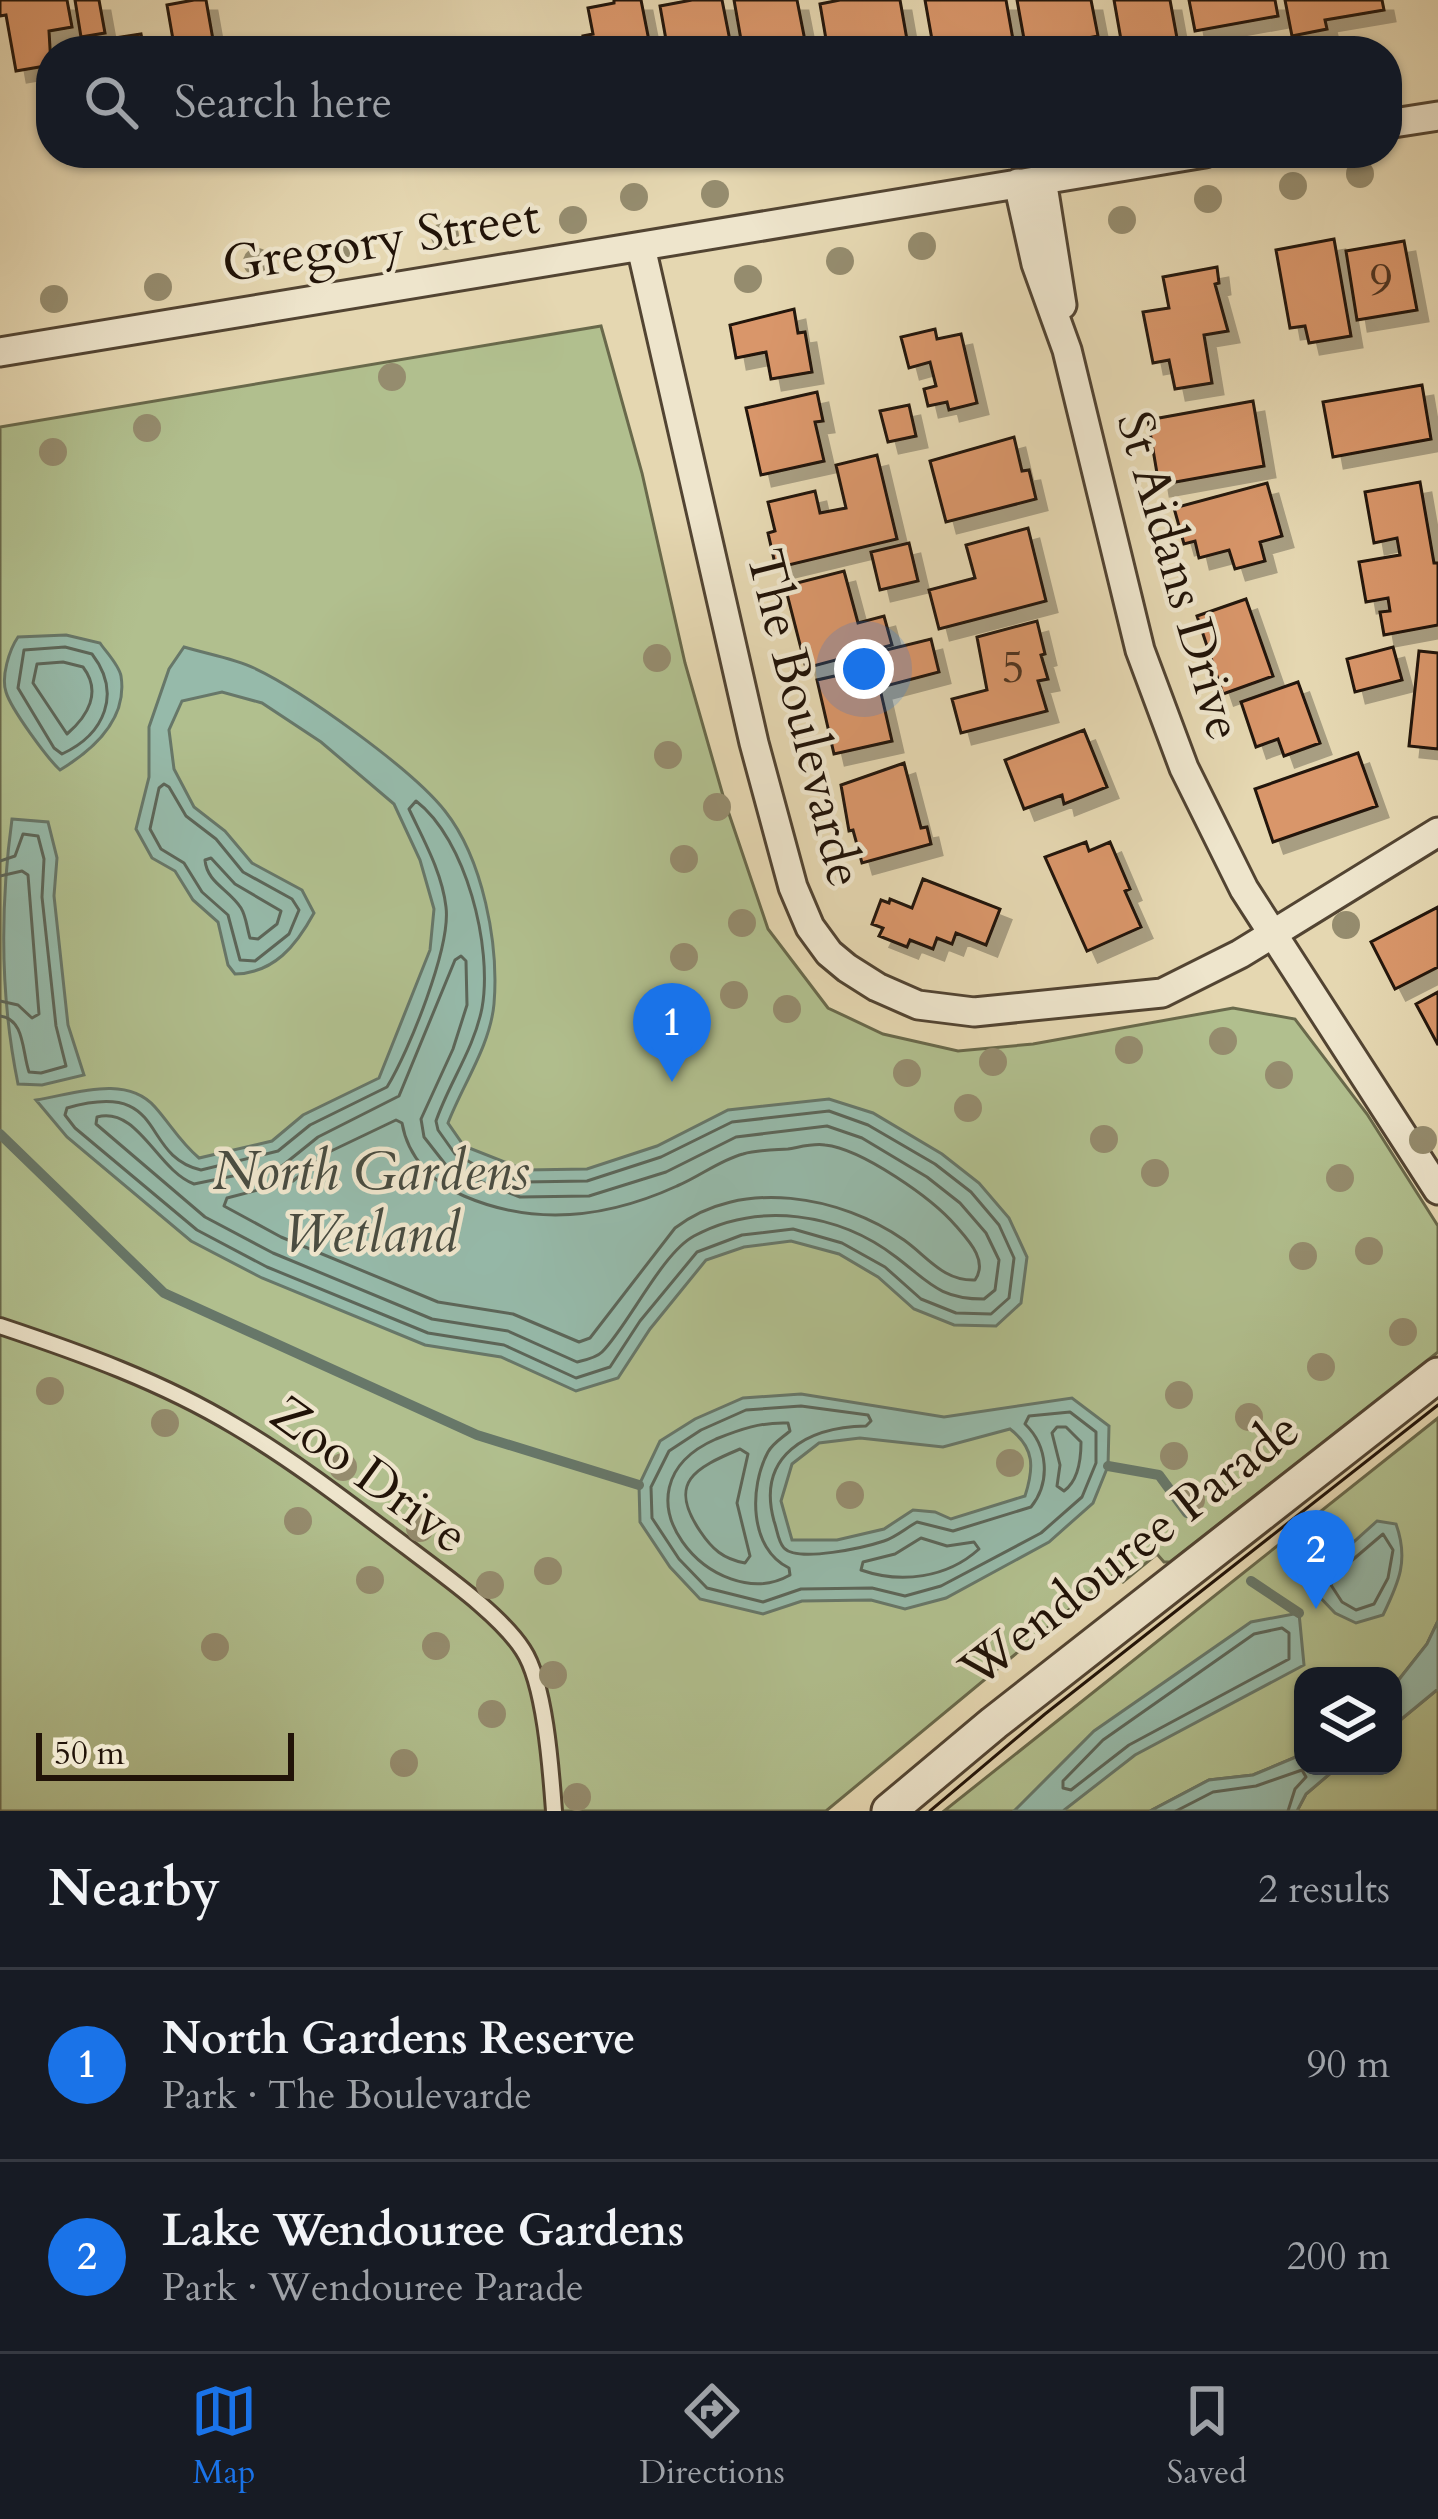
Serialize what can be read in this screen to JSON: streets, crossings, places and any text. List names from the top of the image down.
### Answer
{
  "streets": {
    "street": [
      "Gregory Street",
      "St Aidans Drive",
      "The Boulevarde",
      "Wendouree Parade"
    ],
    "lane": ["Zoo Drive"]
  },
  "crossings": [
    ["Gregory Street", "St Aidans Drive"],
    ["Gregory Street", "The Boulevarde"],
    ["St Aidans Drive", "The Boulevarde"]
  ],
  "water": ["North Gardens Wetland"],
  "house_numbers": ["9", "5"],
  "scale_bar": "50 m",
  "page": {
    "search": "Search here",
    "pins": ["1", "2"],
    "scale": "50 m",
    "heading": ["Nearby", "2 results"],
    "list": [
      {
        "mark": "1",
        "name": "North Gardens Reserve",
        "note": "Park · The Boulevarde",
        "value": "90 m"
      },
      {
        "mark": "2",
        "name": "Lake Wendouree Gardens",
        "note": "Park · Wendouree Parade",
        "value": "200 m"
      }
    ],
    "nav": ["Map", "Directions", "Saved"]
  }
}
